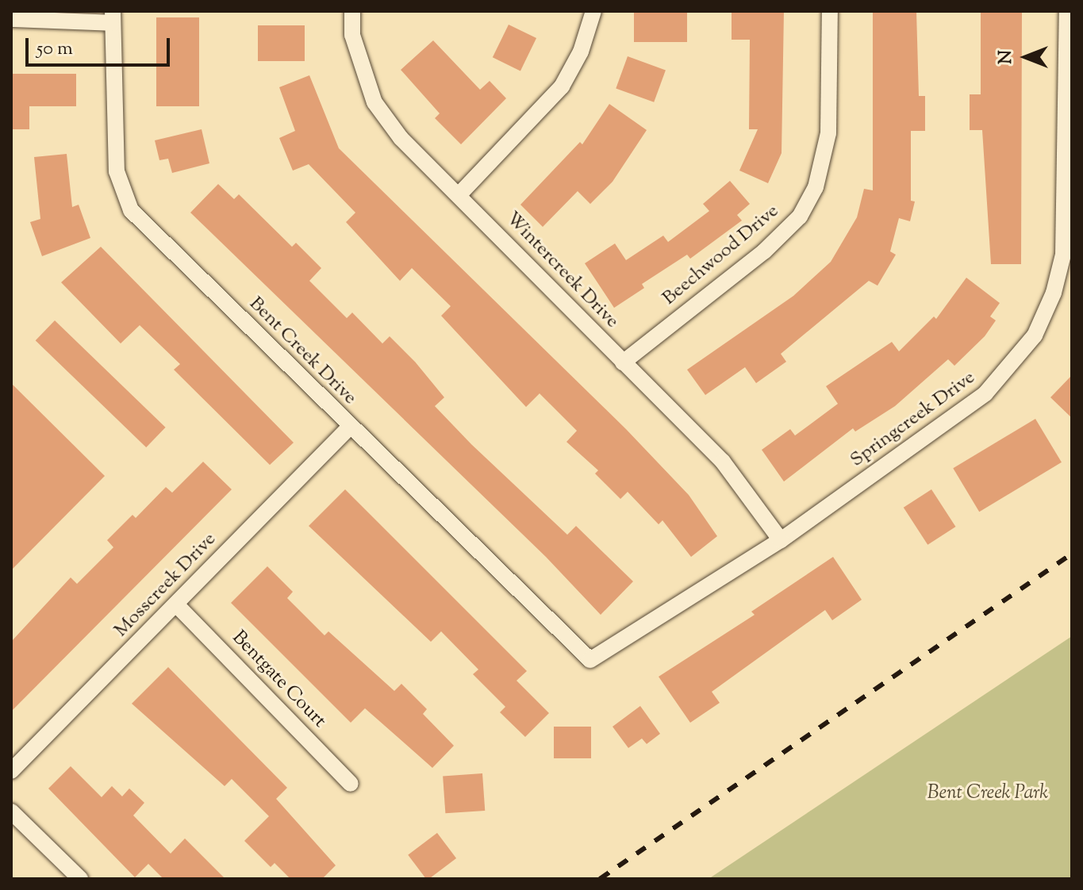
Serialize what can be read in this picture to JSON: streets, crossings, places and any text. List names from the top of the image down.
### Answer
{
  "streets": {
    "street": [
      "Beechwood Drive",
      "Wintercreek Drive",
      "Bent Creek Drive",
      "Springcreek Drive",
      "Mosscreek Drive",
      "Bentgate Court"
    ]
  },
  "crossings": [
    ["Beechwood Drive", "Wintercreek Drive"],
    ["Wintercreek Drive", "Springcreek Drive"],
    ["Bent Creek Drive", "Springcreek Drive"],
    ["Bent Creek Drive", "Mosscreek Drive"],
    ["Mosscreek Drive", "Bentgate Court"]
  ],
  "parks": ["Bent Creek Park"],
  "scale_bar": "50 m",
  "north": "left"
}
